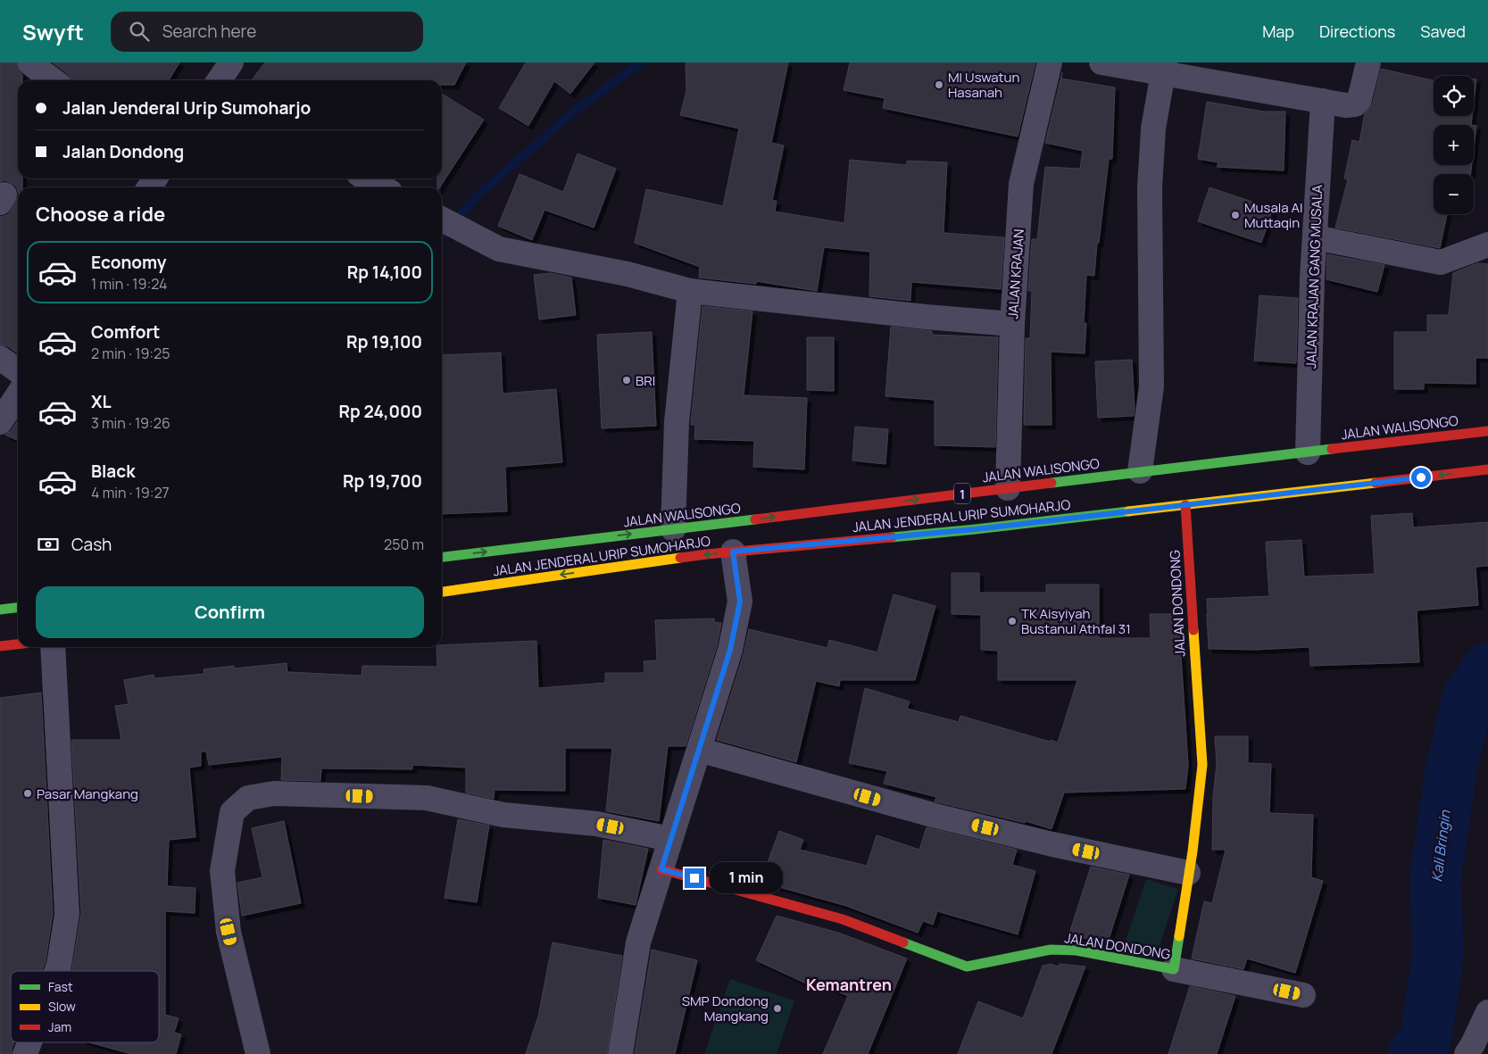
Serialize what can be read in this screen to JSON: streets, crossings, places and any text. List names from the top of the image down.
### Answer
{
  "streets": {
    "main road": [
      "JALAN WALISONGO",
      "1",
      "JALAN JENDERAL URIP SUMOHARJO",
      "JALAN DONDONG"
    ],
    "street": ["JALAN KRAJAN", "JALAN KRAJAN GANG MUSALA"]
  },
  "crossings": [
    ["JALAN KRAJAN", "JALAN WALISONGO"],
    ["JALAN KRAJAN GANG MUSALA", "JALAN WALISONGO"],
    ["JALAN JENDERAL URIP SUMOHARJO", "JALAN DONDONG"]
  ],
  "one_way": ["JALAN WALISONGO", "JALAN JENDERAL URIP SUMOHARJO"],
  "districts": ["Kemantren"],
  "water": ["Kali Bringin"],
  "places": [
    "MI Uswatun Hasanah",
    "Musala Al Muttaqin",
    "BRI",
    "TK Aisyiyah Bustanul Athfal 31",
    "Pasar Mangkang",
    "SMP Dondong Mangkang"
  ],
  "legend": ["Fast", "Slow", "Jam"],
  "page": {
    "header": "Swyft",
    "search": "Search here",
    "nav": ["Map", "Directions", "Saved"],
    "map_buttons": ["+", "−"],
    "banner": ["Jalan Jenderal Urip Sumoharjo", "Jalan Dondong"],
    "heading": "Choose a ride",
    "list": [
      {
        "name": "Economy",
        "note": "1 min · 19:24",
        "value": "Rp 14,100"
      },
      {
        "name": "Comfort",
        "note": "2 min · 19:25",
        "value": "Rp 19,100"
      },
      {
        "name": "XL",
        "note": "3 min · 19:26",
        "value": "Rp 24,000"
      },
      {
        "name": "Black",
        "note": "4 min · 19:27",
        "value": "Rp 19,700"
      }
    ],
    "pay": ["Cash", "250 m"],
    "buttons": "Confirm",
    "bubble": "1 min"
  }
}
